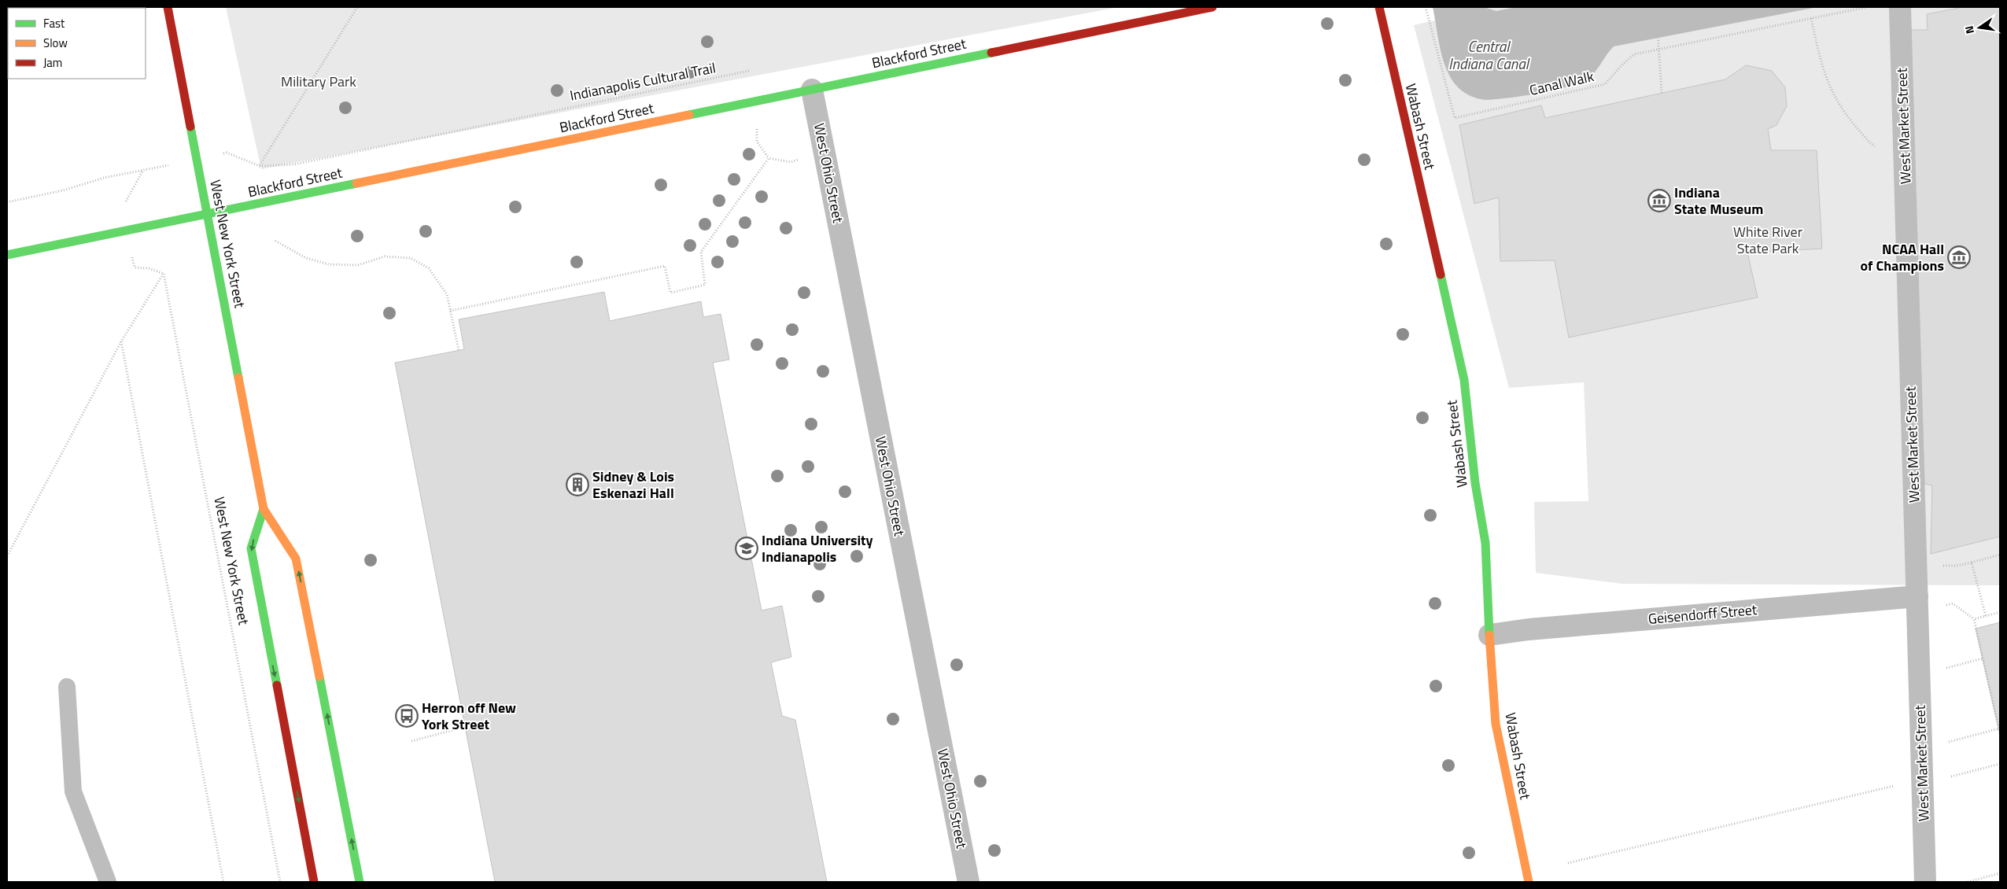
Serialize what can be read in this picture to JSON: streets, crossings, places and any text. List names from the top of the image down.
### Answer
{
  "streets": {
    "street": [
      "Blackford Street",
      "West Market Street",
      "Wabash Street",
      "West Ohio Street",
      "West New York Street",
      "Geisendorff Street"
    ],
    "path": ["Indianapolis Cultural Trail", "Canal Walk"]
  },
  "crossings": [
    ["Blackford Street", "West Ohio Street"],
    ["Blackford Street", "West New York Street"],
    ["West Market Street", "Geisendorff Street"],
    ["Wabash Street", "Geisendorff Street"]
  ],
  "water": ["Central Indiana Canal"],
  "parks": ["Military Park", "White River State Park"],
  "places": {
    "museum": ["Indiana State Museum", "NCAA Hall of Champions"],
    "building": ["Sidney & Lois Eskenazi Hall"],
    "school or university": ["Indiana University Indianapolis"],
    "bus stop": ["Herron off New York Street"]
  },
  "legend": ["Fast", "Slow", "Jam"],
  "north": "left"
}
